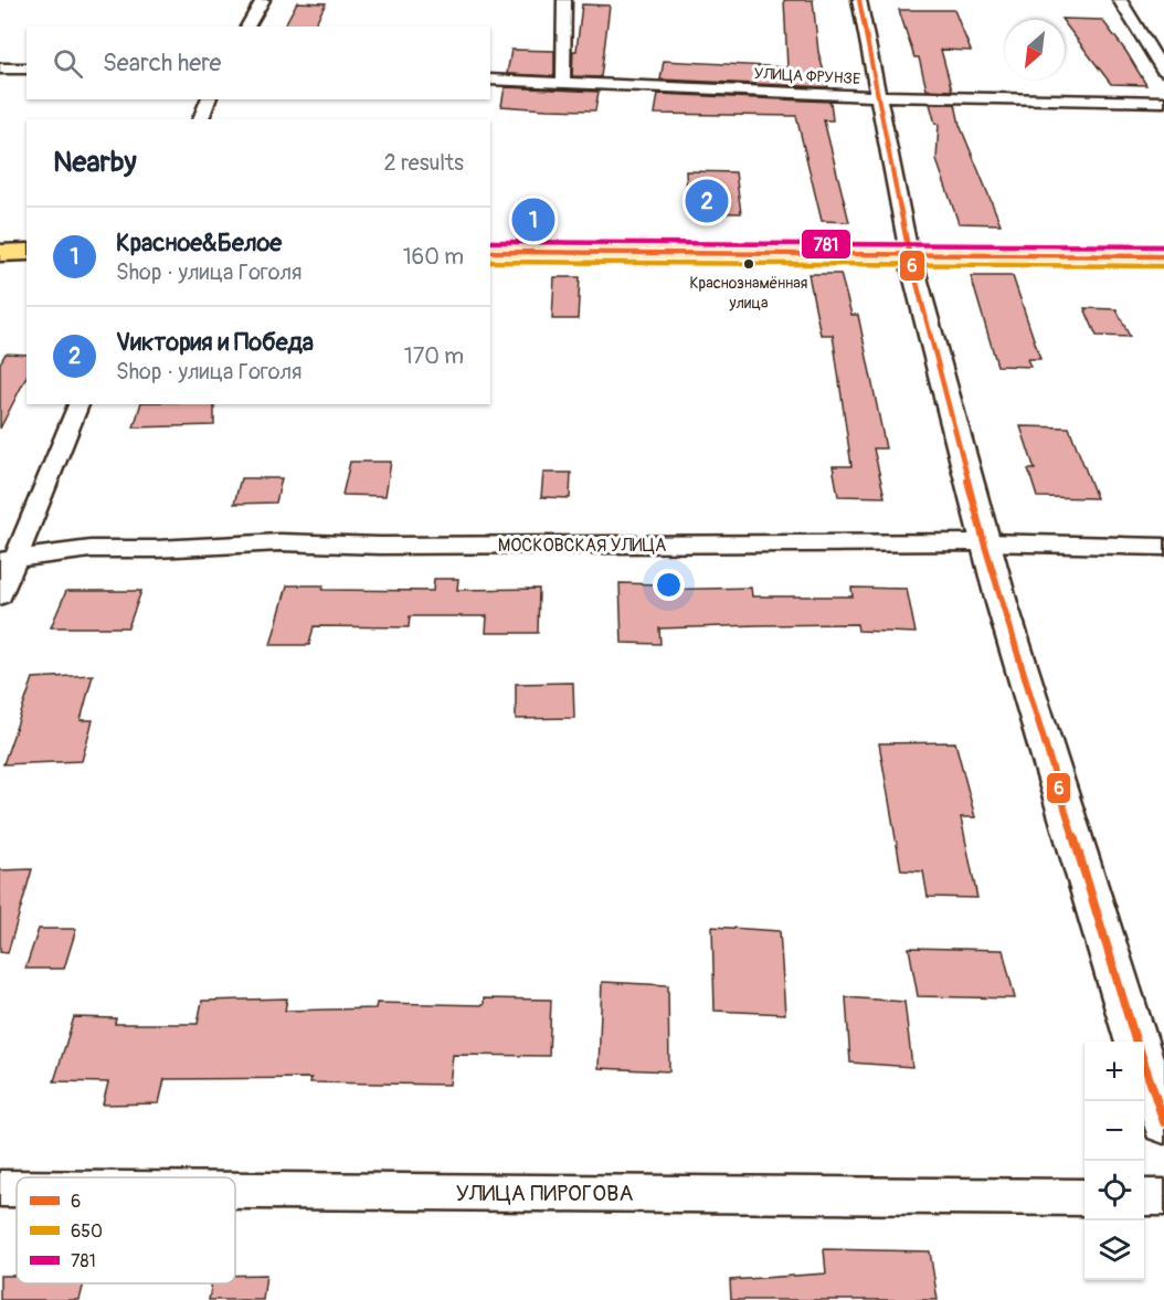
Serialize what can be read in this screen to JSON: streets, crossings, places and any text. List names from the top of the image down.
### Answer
{
  "streets": {
    "street": ["УЛИЦА ФРУНЗЕ", "МОСКОВСКАЯ УЛИЦА", "УЛИЦА ПИРОГОВА"]
  },
  "places": ["Краснознамённая улица"],
  "lines": ["transit line 6", "transit line 781", "transit line 650"],
  "legend": ["6", "650", "781"],
  "north": "bottom left",
  "page": {
    "search": "Search here",
    "heading": ["Nearby", "2 results"],
    "pins": ["2", "1"],
    "list": [
      {
        "mark": "1",
        "name": "Красное&Белое",
        "note": "Shop · улица Гоголя",
        "value": "160 m"
      },
      {
        "mark": "2",
        "name": "Vиктория и Победа",
        "note": "Shop · улица Гоголя",
        "value": "170 m"
      }
    ],
    "map_buttons": ["+", "−"]
  }
}
